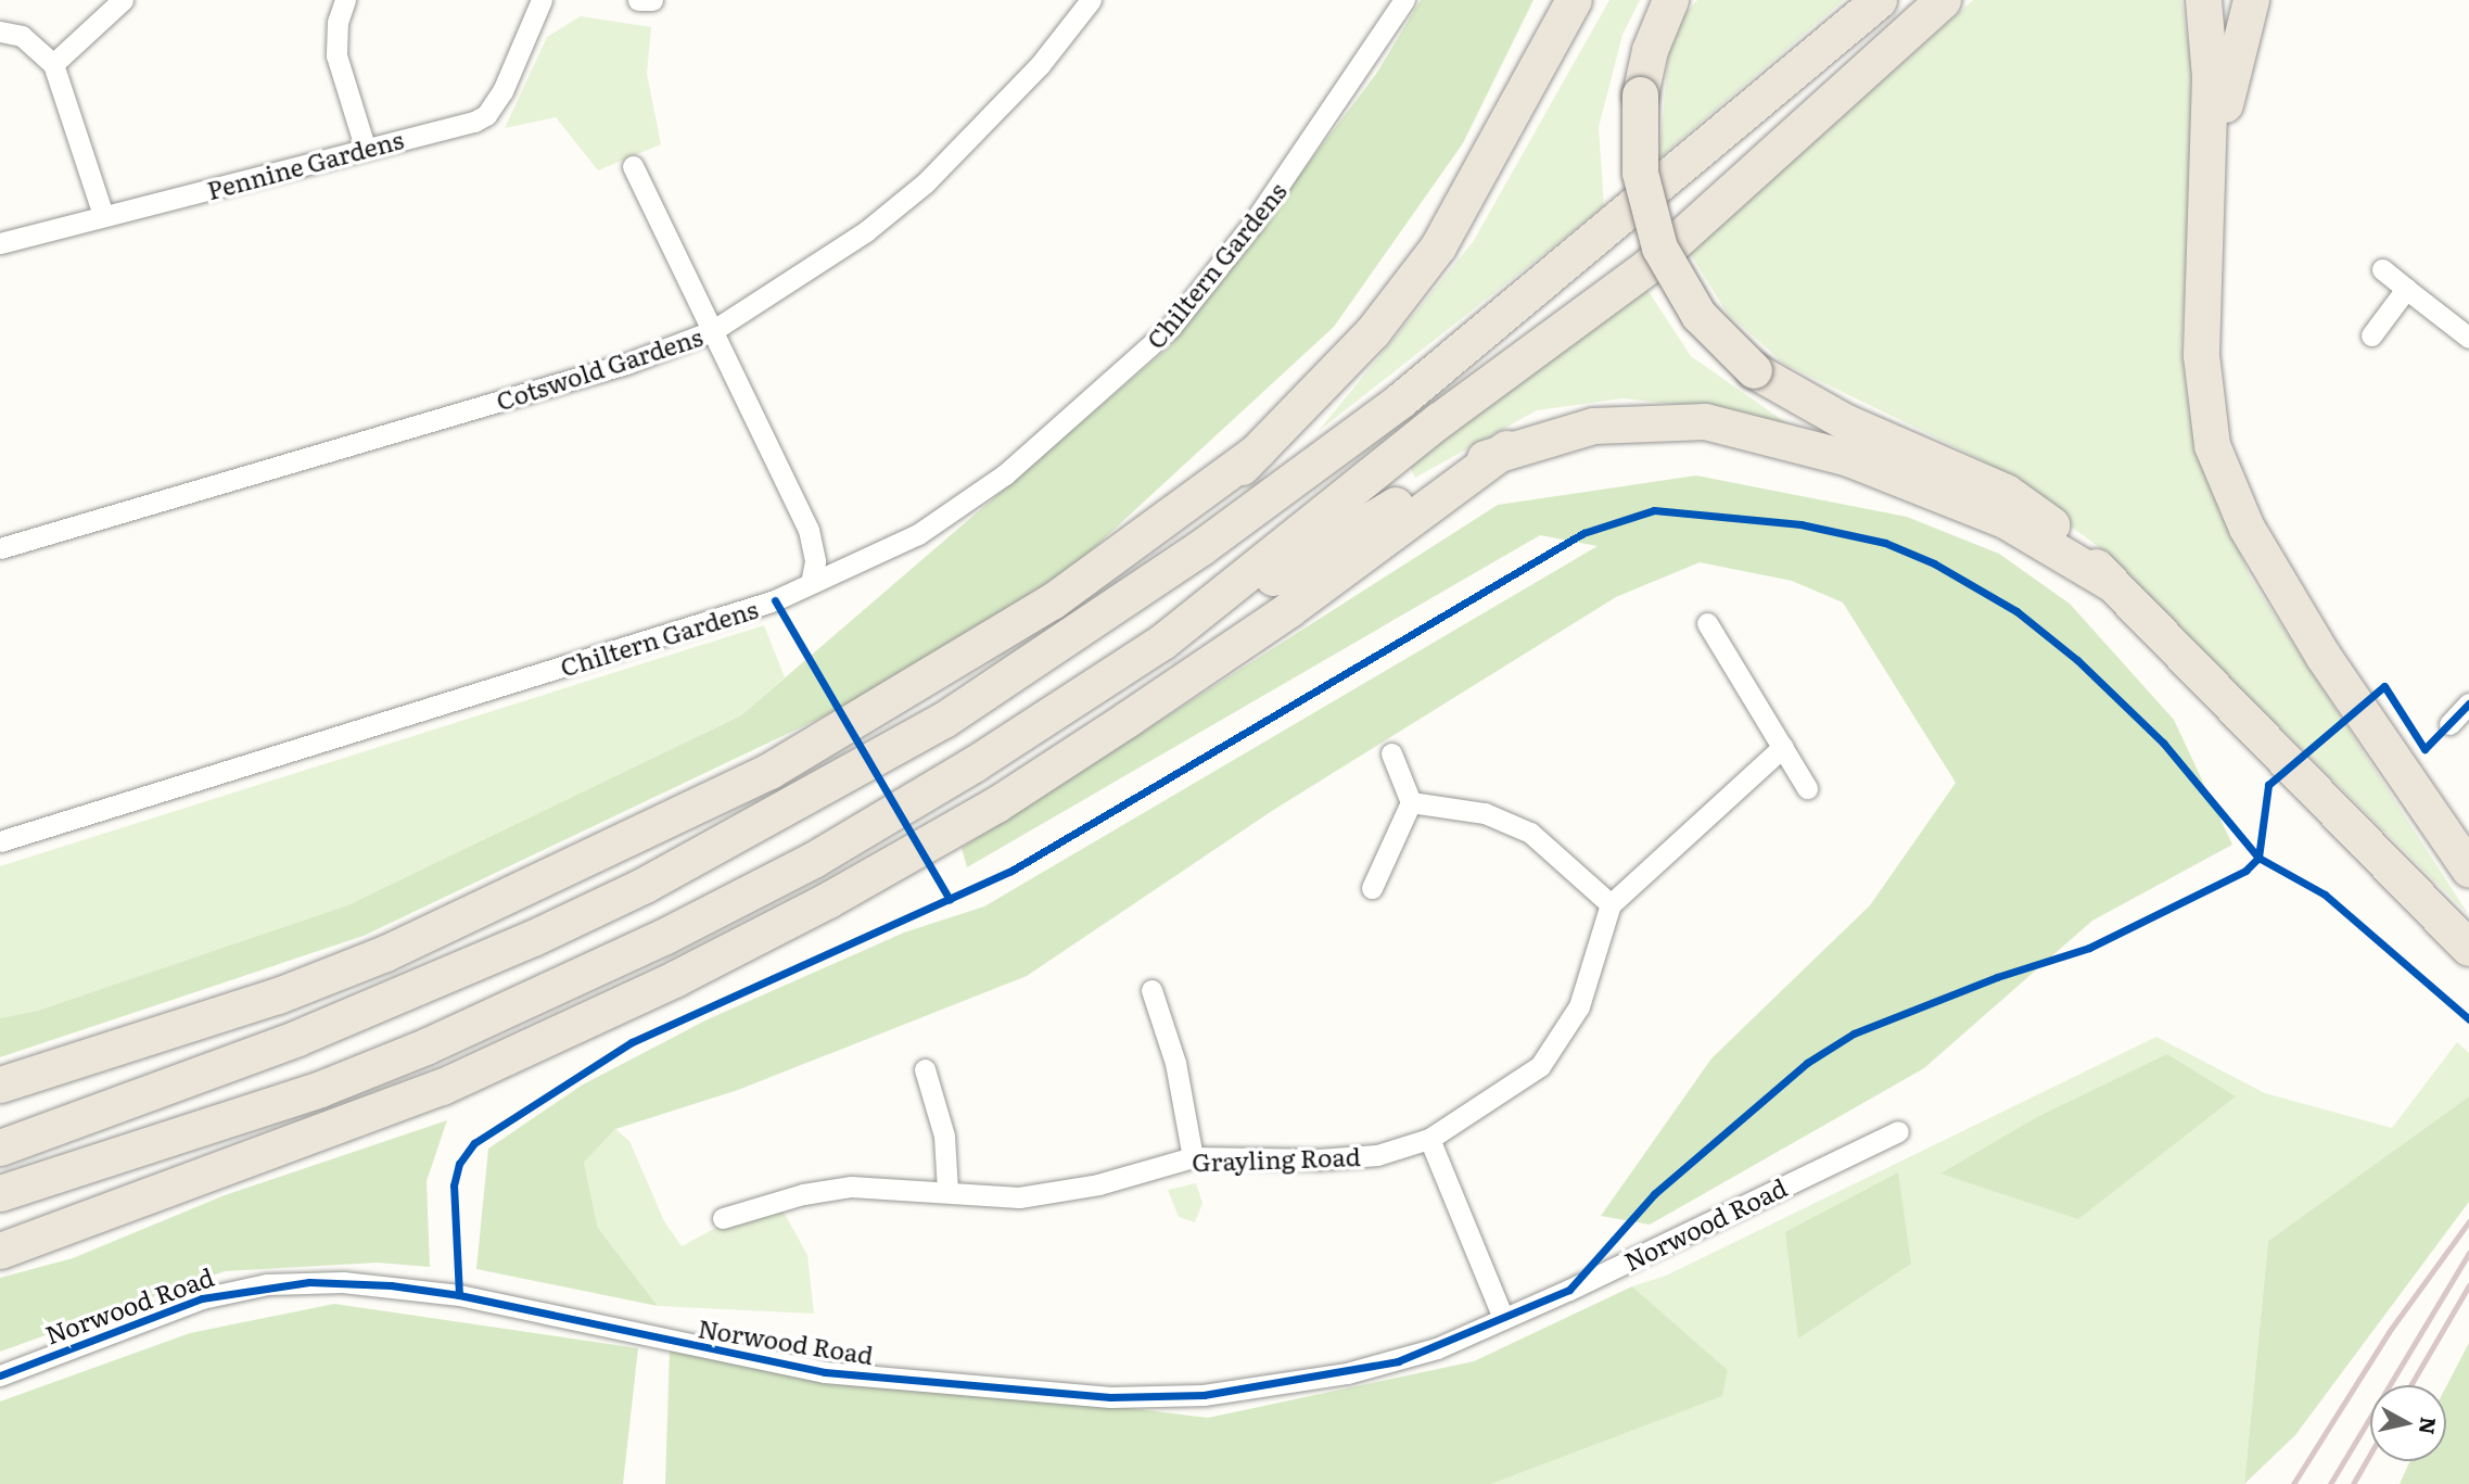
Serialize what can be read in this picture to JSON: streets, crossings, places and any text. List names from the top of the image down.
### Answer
{
  "streets": {
    "street": [
      "Pennine Gardens",
      "Chiltern Gardens",
      "Cotswold Gardens",
      "Grayling Road",
      "Norwood Road"
    ]
  },
  "north": "right"
}
